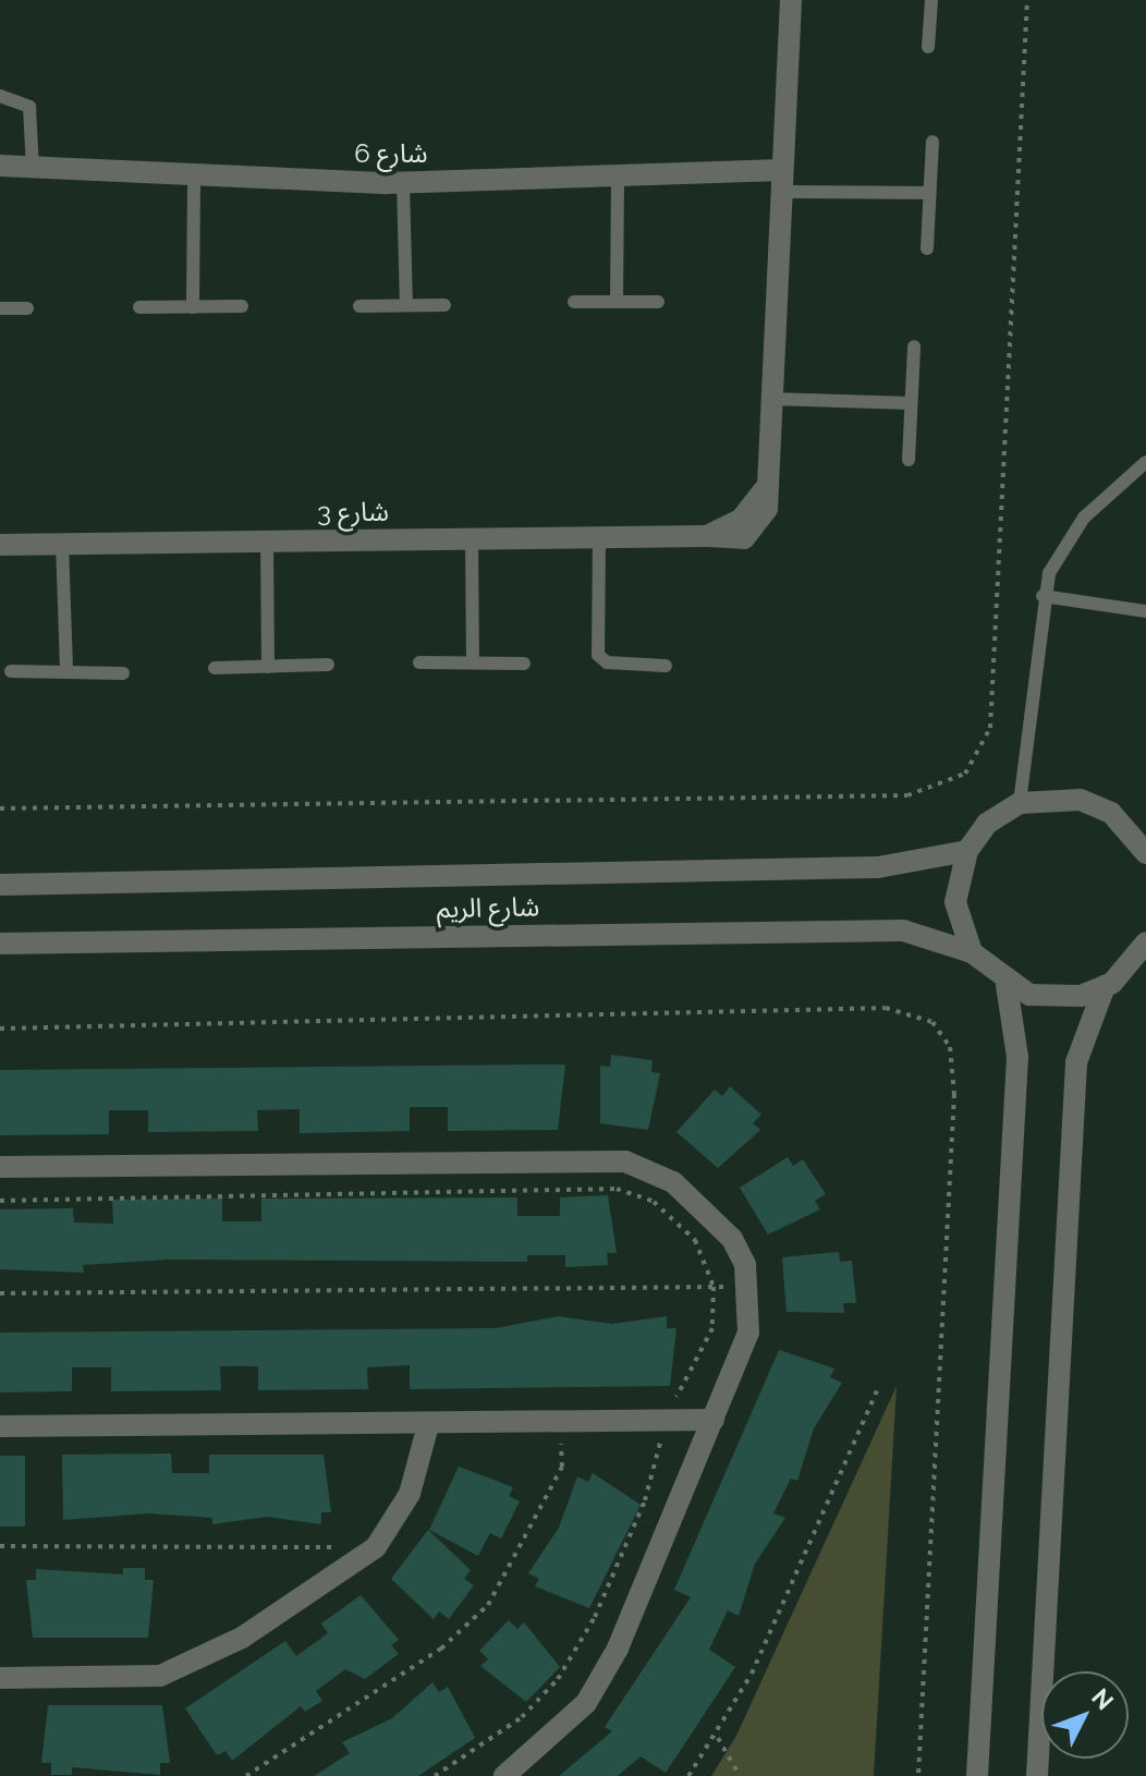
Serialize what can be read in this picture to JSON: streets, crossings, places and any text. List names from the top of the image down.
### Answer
{
  "streets": {
    "street": ["شارع 6", "شارع 3", "شارع الريم"]
  },
  "north": "top right"
}
